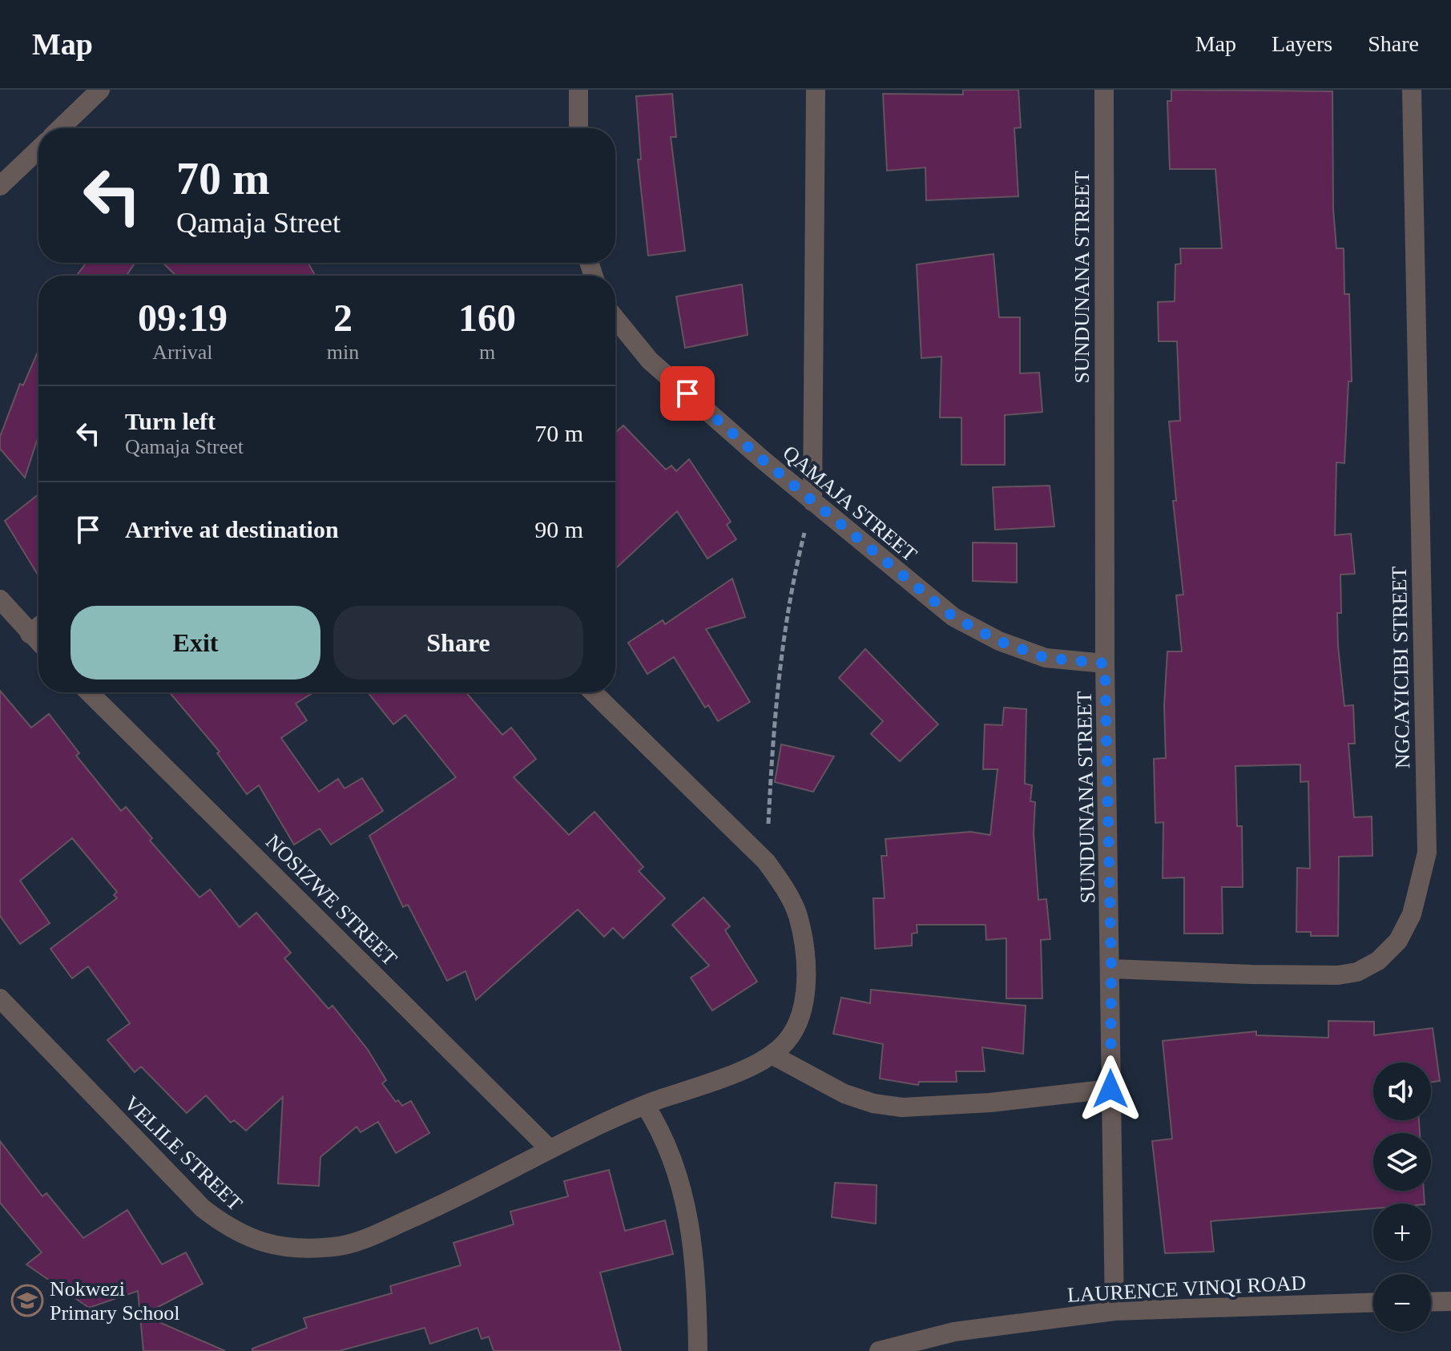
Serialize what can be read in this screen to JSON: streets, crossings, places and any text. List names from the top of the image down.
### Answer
{
  "streets": {
    "street": [
      "SUNDUNANA STREET",
      "QAMAJA STREET",
      "NGCAYICIBI STREET",
      "NOSIZWE STREET",
      "VELILE STREET",
      "LAURENCE VINQI ROAD"
    ]
  },
  "crossings": [
    ["SUNDUNANA STREET", "QAMAJA STREET"],
    ["SUNDUNANA STREET", "NGCAYICIBI STREET"],
    ["SUNDUNANA STREET", "LAURENCE VINQI ROAD"],
    ["NOSIZWE STREET", "VELILE STREET"]
  ],
  "places": {
    "school or university": ["Nokwezi Primary School"]
  },
  "page": {
    "header": "Map",
    "nav": ["Map", "Layers", "Share"],
    "turn": ["70 m", "Qamaja Street"],
    "eta": [
      "09:19",
      "Arrival",
      "2",
      "min",
      "160",
      "m"
    ],
    "list": [
      {
        "name": "Turn left",
        "note": "Qamaja Street",
        "value": "70 m"
      },
      {
        "name": "Arrive at destination",
        "value": "90 m"
      }
    ],
    "buttons": ["Exit", "Share"],
    "map_buttons": ["+", "−"]
  }
}
